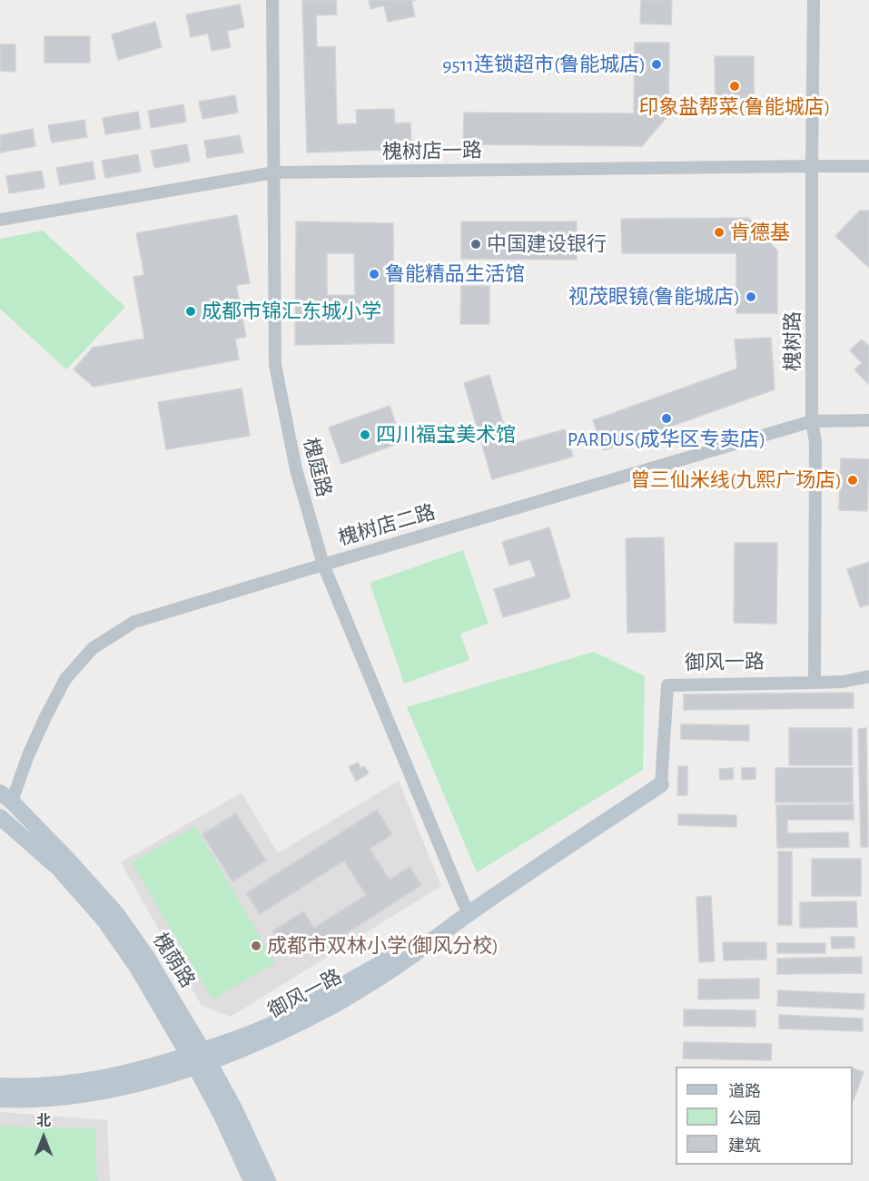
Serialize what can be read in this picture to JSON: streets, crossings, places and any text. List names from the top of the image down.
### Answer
{
  "streets": {
    "main road": ["御风一路", "槐荫路"],
    "street": [
      "槐树店一路",
      "槐树路",
      "槐庭路",
      "槐树店二路"
    ]
  },
  "crossings": [
    ["槐树店一路", "槐树路"],
    ["槐树店一路", "槐庭路"],
    ["槐树路", "槐树店二路"],
    ["槐树路", "御风一路"],
    ["槐庭路", "槐树店二路"],
    ["槐庭路", "御风一路"],
    ["槐树店二路", "槐荫路"],
    ["御风一路", "槐荫路"]
  ],
  "places": [
    "9511连锁超市(鲁能城店)",
    "印象盐帮菜(鲁能城店)",
    "肯德基",
    "中国建设银行",
    "鲁能精品生活馆",
    "视茂眼镜(鲁能城店)",
    "成都市锦汇东城小学",
    "PARDUS(成华区专卖店)",
    "四川福宝美术馆",
    "曾三仙米线(九熙广场店)",
    "成都市双林小学(御风分校)"
  ],
  "legend": ["道路", "公园", "建筑"],
  "north": "top"
}
